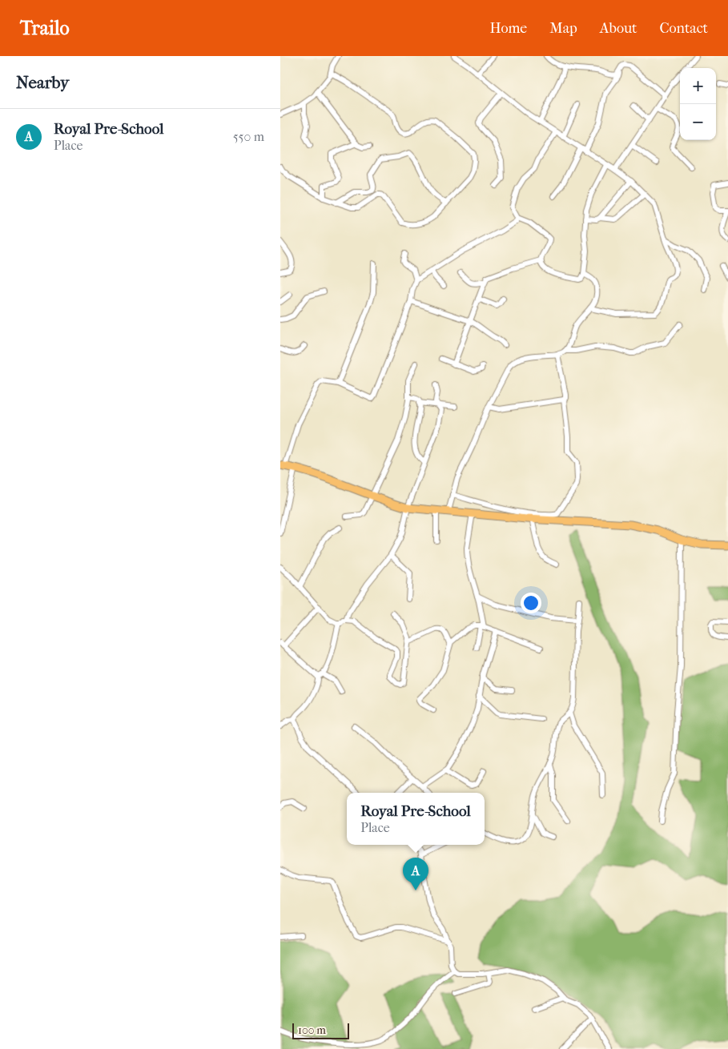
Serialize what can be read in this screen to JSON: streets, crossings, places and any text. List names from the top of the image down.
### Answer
{
  "scale_bar": "100 m",
  "page": {
    "header": "Trailo",
    "nav": [
      "Home",
      "Map",
      "About",
      "Contact"
    ],
    "heading": "Nearby",
    "map_buttons": ["+", "−"],
    "list": [
      {
        "mark": "A",
        "name": "Royal Pre-School",
        "note": "Place",
        "value": "550 m"
      }
    ],
    "popup": ["Royal Pre-School", "Place"],
    "pins": "A",
    "scale": "100 m"
  }
}
